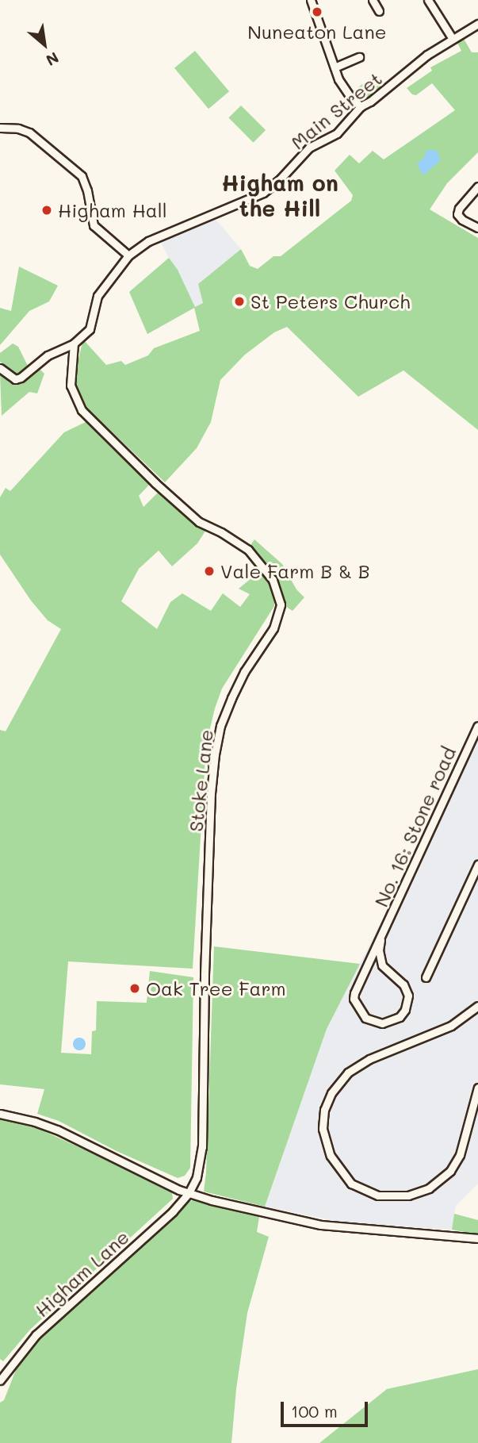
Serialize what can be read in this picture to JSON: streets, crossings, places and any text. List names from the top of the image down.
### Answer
{
  "streets": {
    "street": [
      "Main Street",
      "Stoke Lane",
      "No. 16: Stone road",
      "Higham Lane"
    ]
  },
  "crossings": [
    ["Main Street", "Stoke Lane"],
    ["Stoke Lane", "Higham Lane"]
  ],
  "districts": ["Higham on the Hill"],
  "places": [
    "Nuneaton Lane",
    "Higham Hall",
    "St Peters Church",
    "Vale Farm B & B",
    "Oak Tree Farm"
  ],
  "scale_bar": "100 m",
  "north": "bottom right"
}
